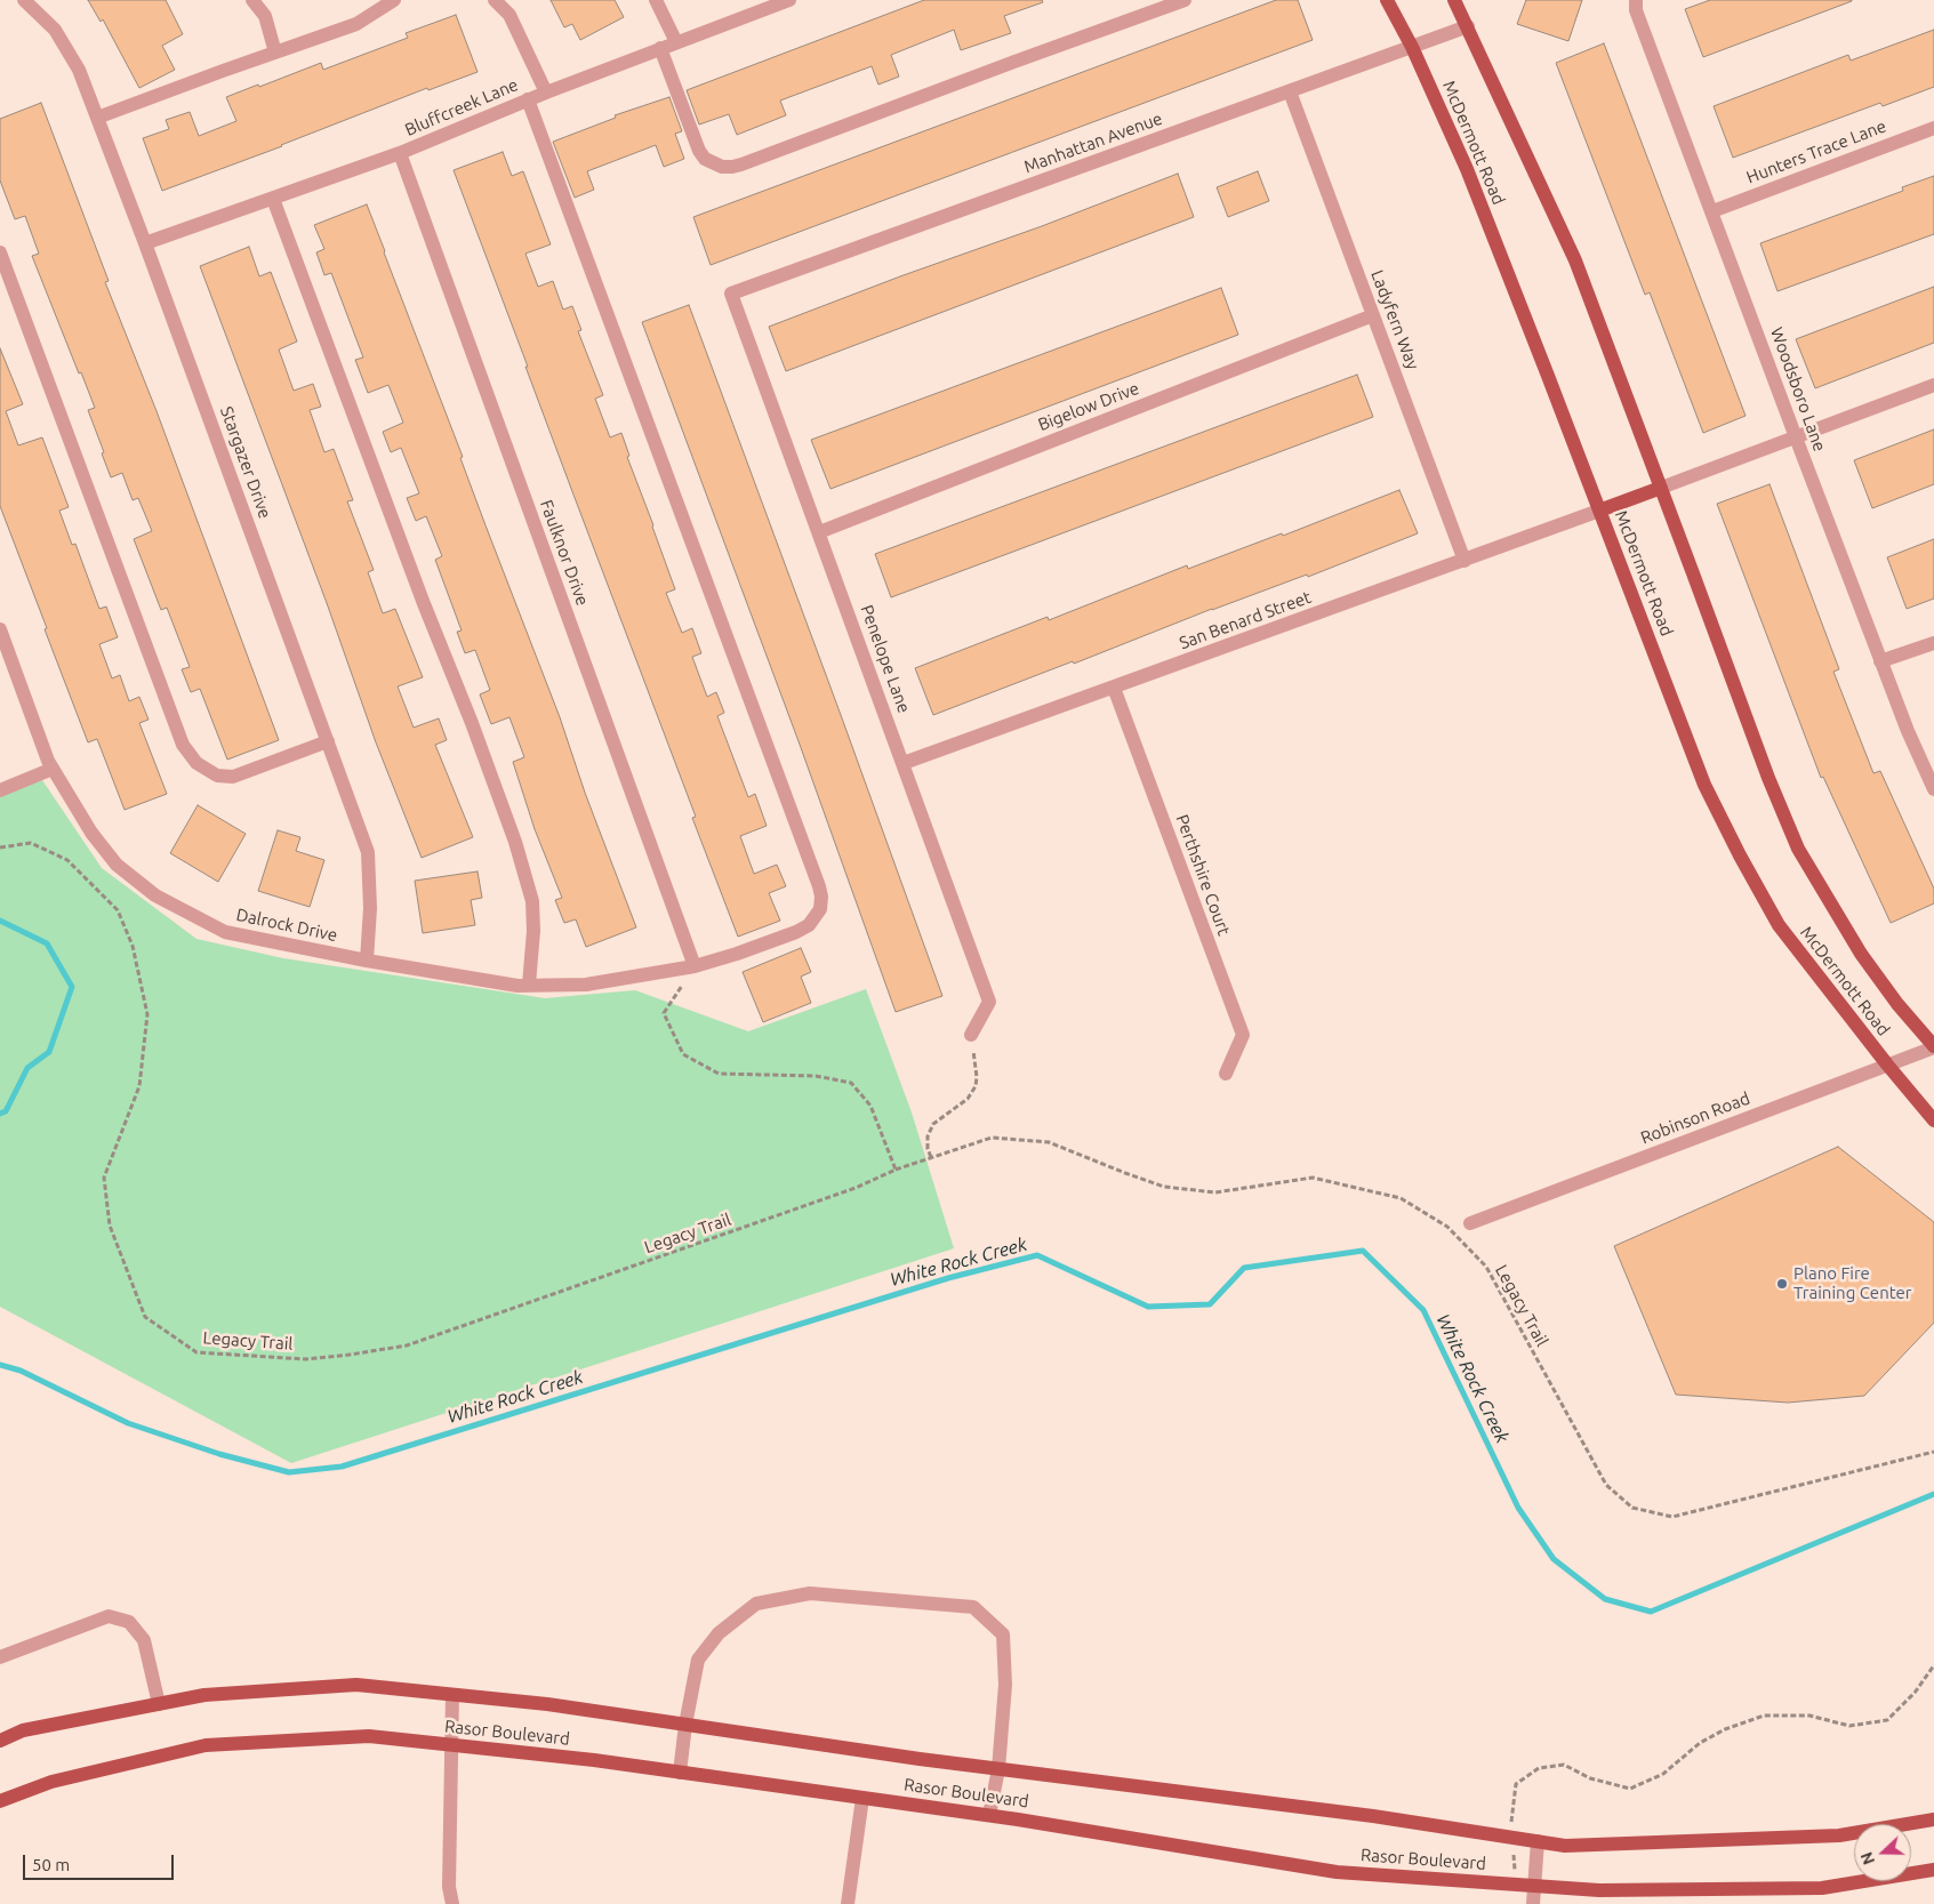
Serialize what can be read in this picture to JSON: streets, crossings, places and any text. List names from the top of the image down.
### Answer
{
  "streets": {
    "main road": ["McDermott Road", "Rasor Boulevard"],
    "street": [
      "Bluffcreek Lane",
      "Manhattan Avenue",
      "Hunters Trace Lane",
      "Ladyfern Way",
      "Woodsboro Lane",
      "Bigelow Drive",
      "Stargazer Drive",
      "Faulknor Drive",
      "San Benard Street",
      "Penelope Lane",
      "Perthshire Court",
      "Dalrock Drive",
      "Robinson Road"
    ],
    "path": ["Legacy Trail"]
  },
  "crossings": [
    ["Bluffcreek Lane", "Stargazer Drive"],
    ["Bluffcreek Lane", "Faulknor Drive"],
    ["Bluffcreek Lane", "Dalrock Drive"],
    ["Manhattan Avenue", "McDermott Road"],
    ["Manhattan Avenue", "Ladyfern Way"],
    ["Manhattan Avenue", "Penelope Lane"],
    ["McDermott Road", "San Benard Street"],
    ["McDermott Road", "Robinson Road"],
    ["Hunters Trace Lane", "Woodsboro Lane"],
    ["Ladyfern Way", "Bigelow Drive"],
    ["Ladyfern Way", "San Benard Street"],
    ["Bigelow Drive", "Penelope Lane"],
    ["Stargazer Drive", "Dalrock Drive"],
    ["Faulknor Drive", "Dalrock Drive"],
    ["San Benard Street", "Penelope Lane"],
    ["San Benard Street", "Perthshire Court"]
  ],
  "water": ["White Rock Creek"],
  "places": ["Plano Fire Training Center"],
  "scale_bar": "50 m",
  "north": "left"
}
